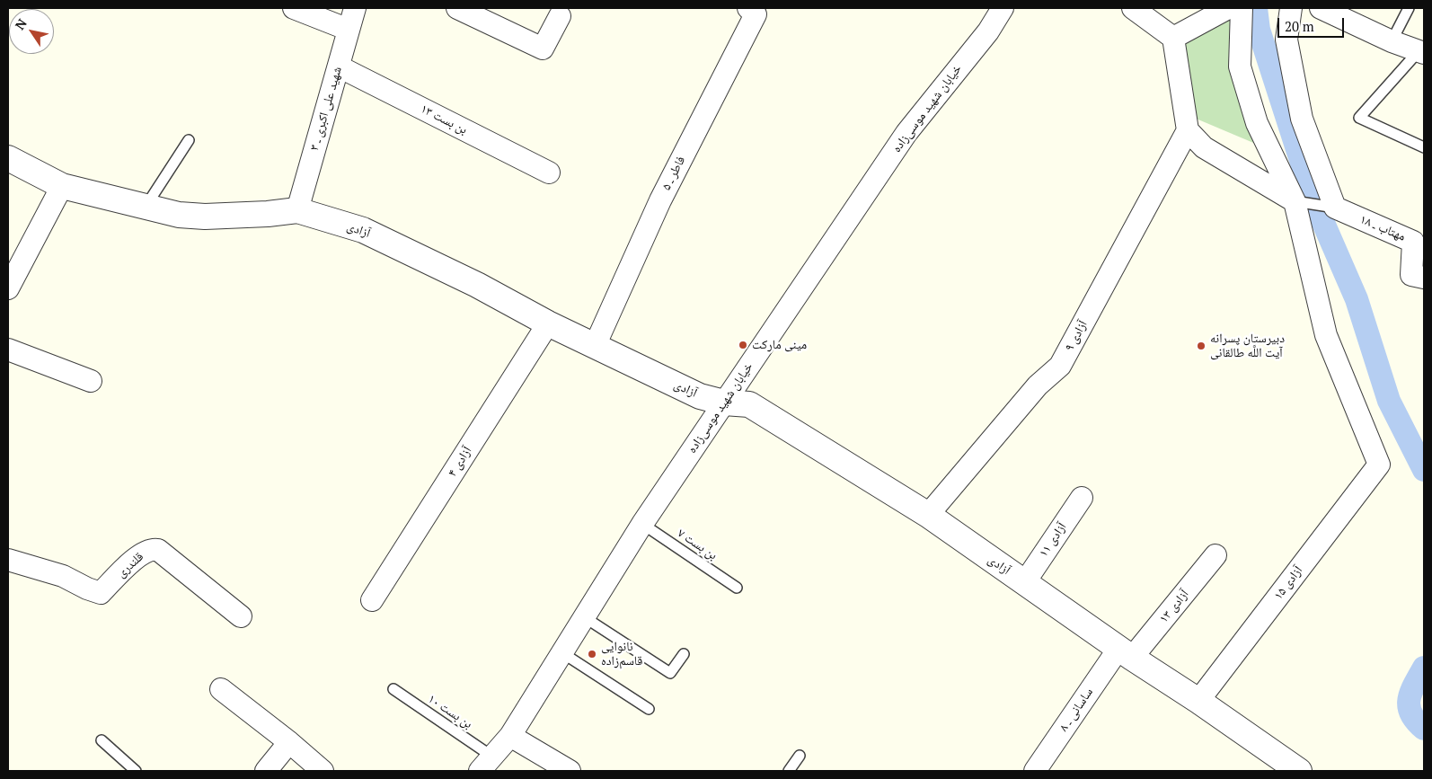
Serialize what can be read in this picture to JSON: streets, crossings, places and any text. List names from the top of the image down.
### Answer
{
  "streets": {
    "street": [
      "شهید علی اکبری ـ ۳",
      "خیابان شهید موسی‌زاده",
      "بن بست ۱۳",
      "فاطر ـ ۵",
      "مهتاب ـ ۱۸",
      "آزادی",
      "آزادی ۹",
      "آزادی ۴",
      "آزادی ۱۱",
      "قلندری",
      "آزادی ۱۵",
      "آزادی ۱۳",
      "ساسانی ـ ۸"
    ],
    "lane": ["بن بست ۷", "بن بست ۱۰"]
  },
  "crossings": [
    ["شهید علی اکبری ـ ۳", "بن بست ۱۳"],
    ["شهید علی اکبری ـ ۳", "آزادی"],
    ["خیابان شهید موسی‌زاده", "آزادی"],
    ["خیابان شهید موسی‌زاده", "بن بست ۷"],
    ["خیابان شهید موسی‌زاده", "بن بست ۱۰"],
    ["فاطر ـ ۵", "آزادی"],
    ["آزادی", "آزادی ۹"],
    ["آزادی", "آزادی ۴"],
    ["آزادی", "آزادی ۱۱"],
    ["آزادی", "آزادی ۱۵"],
    ["آزادی", "آزادی ۱۳"],
    ["آزادی", "ساسانی ـ ۸"],
    ["آزادی ۱۳", "ساسانی ـ ۸"]
  ],
  "places": ["مینی مارکت", "دبیرستان پسرانه آیت اللَّه طالقانی", "نانوایی قاسم‌زاده"],
  "scale_bar": "20 m",
  "north": "top left"
}
